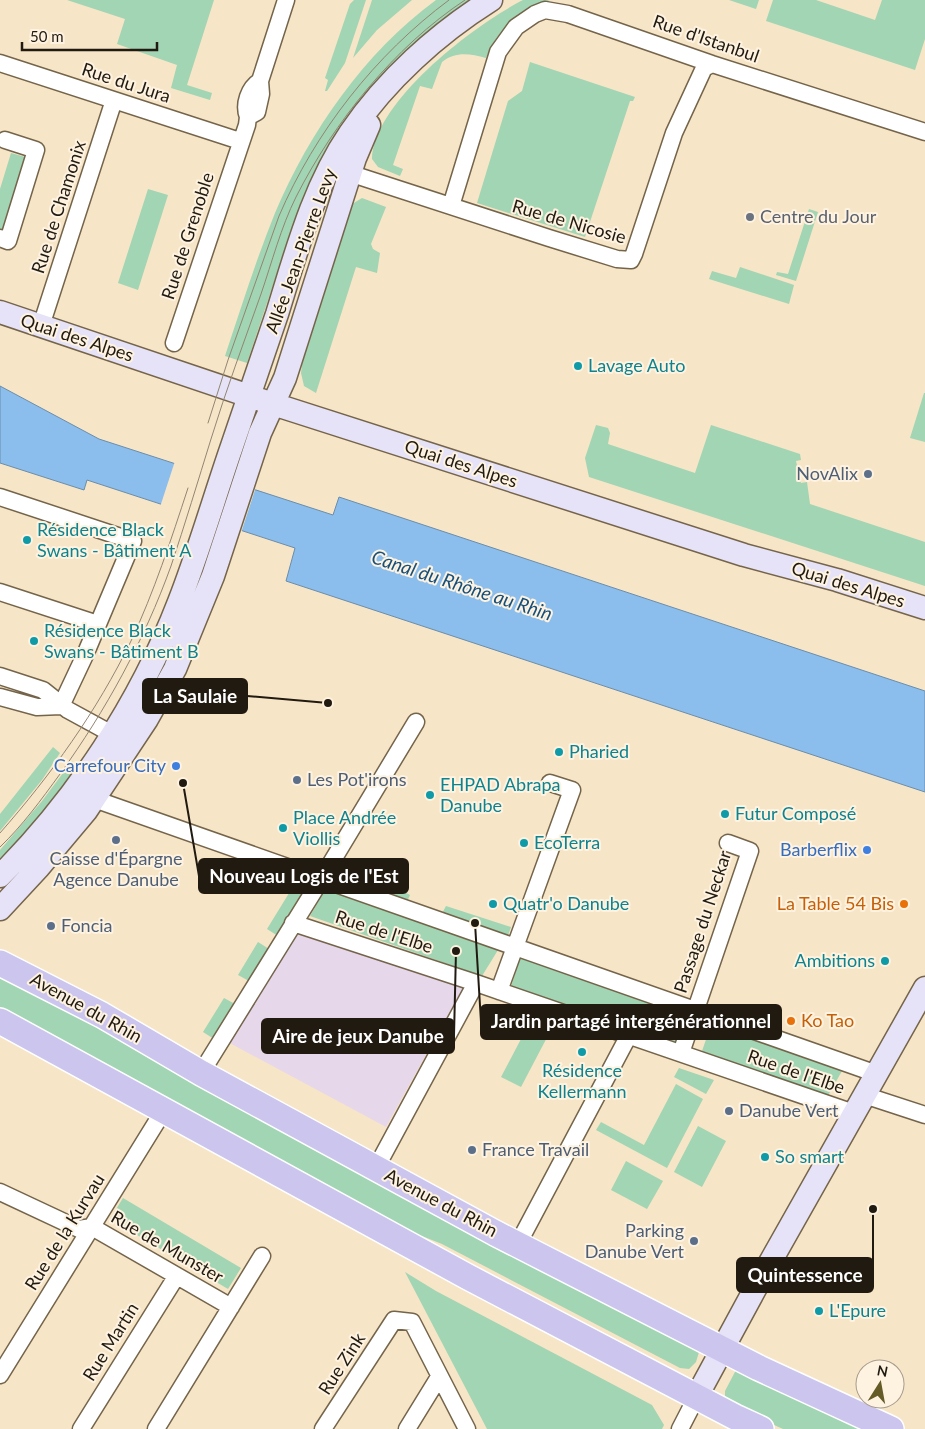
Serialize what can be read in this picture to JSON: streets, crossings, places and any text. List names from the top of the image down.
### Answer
{
  "streets": {
    "main road": ["Allée Jean-Pierre Levy", "Quai des Alpes", "Avenue du Rhin"],
    "street": [
      "Rue d'Istanbul",
      "Rue du Jura",
      "Rue de Chamonix",
      "Rue de Nicosie",
      "Rue de Grenoble",
      "Passage du Neckar",
      "Rue de l'Elbe",
      "Rue de la Kurvau",
      "Rue de Munster",
      "Rue Martin",
      "Rue Zink"
    ]
  },
  "crossings": [
    ["Rue d'Istanbul", "Rue de Nicosie"],
    ["Rue du Jura", "Rue de Chamonix"],
    ["Rue du Jura", "Rue de Grenoble"],
    ["Rue de Chamonix", "Quai des Alpes"],
    ["Rue de Nicosie", "Allée Jean-Pierre Levy"],
    ["Allée Jean-Pierre Levy", "Quai des Alpes"],
    ["Allée Jean-Pierre Levy", "Rue de l'Elbe"],
    ["Passage du Neckar", "Rue de l'Elbe"],
    ["Rue de la Kurvau", "Rue de Munster"],
    ["Rue de Munster", "Rue Martin"]
  ],
  "water": ["Canal du Rhône au Rhin"],
  "places": [
    "Centre du Jour",
    "Lavage Auto",
    "NovAlix",
    "Résidence Black Swans - Bâtiment A",
    "Résidence Black Swans - Bâtiment B",
    "La Saulaie",
    "Pharied",
    "Carrefour City",
    "Les Pot'irons",
    "Nouveau Logis de l'Est",
    "EHPAD Abrapa Danube",
    "Futur Composé",
    "Place Andrée Viollis",
    "Caisse d'Épargne Agence Danube",
    "EcoTerra",
    "Barberflix",
    "Quatr'o Danube",
    "La Table 54 Bis",
    "Jardin partagé intergénérationnel",
    "Foncia",
    "Aire de jeux Danube",
    "Ambitions",
    "Ko Tao",
    "Résidence Kellermann",
    "Danube Vert",
    "France Travail",
    "So smart",
    "Quintessence",
    "Parking Danube Vert",
    "L'Epure"
  ],
  "scale_bar": "50 m",
  "north": "top"
}
